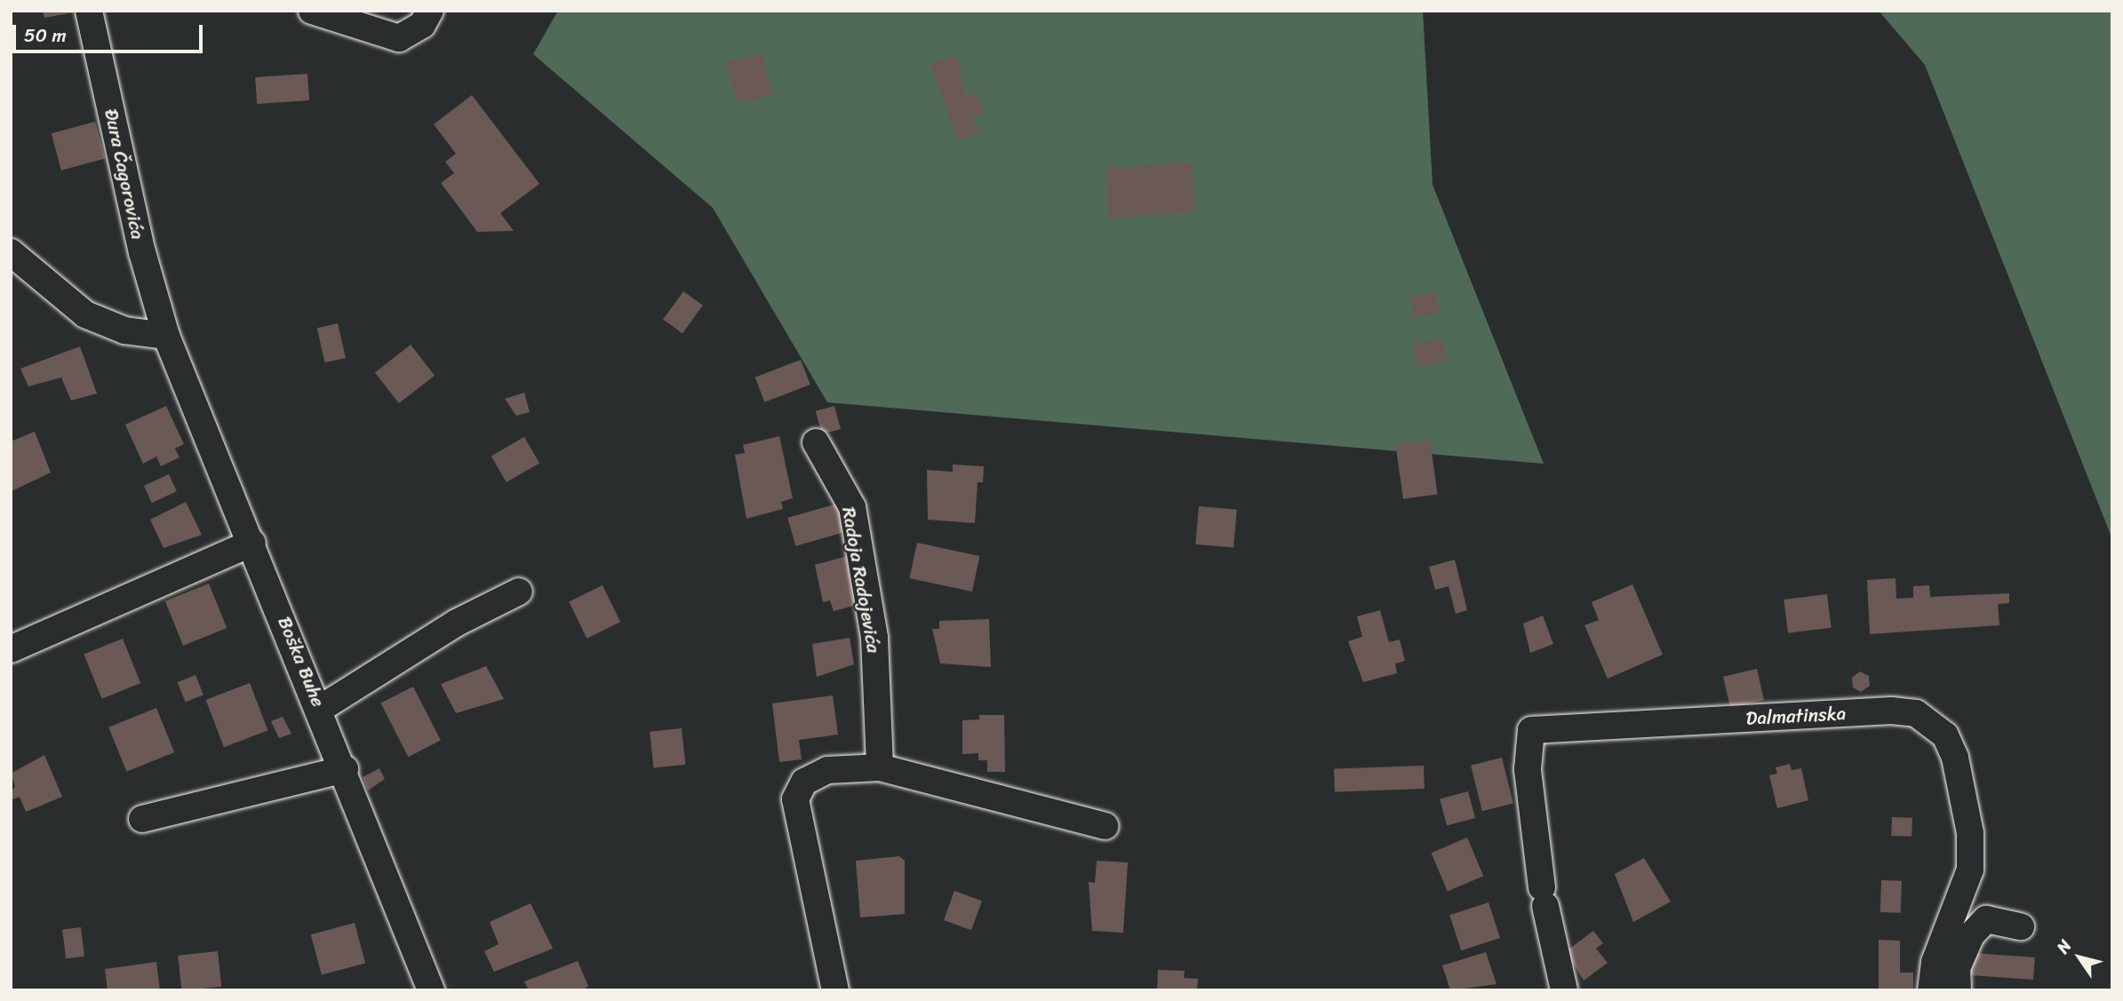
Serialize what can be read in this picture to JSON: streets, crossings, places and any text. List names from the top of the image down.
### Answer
{
  "streets": {
    "street": [
      "Đura Čagorovića",
      "Radoja Radojevića",
      "Boška Buhe",
      "Dalmatinska"
    ]
  },
  "crossings": [
    ["Đura Čagorovića", "Boška Buhe"]
  ],
  "scale_bar": "50 m",
  "north": "top left"
}
